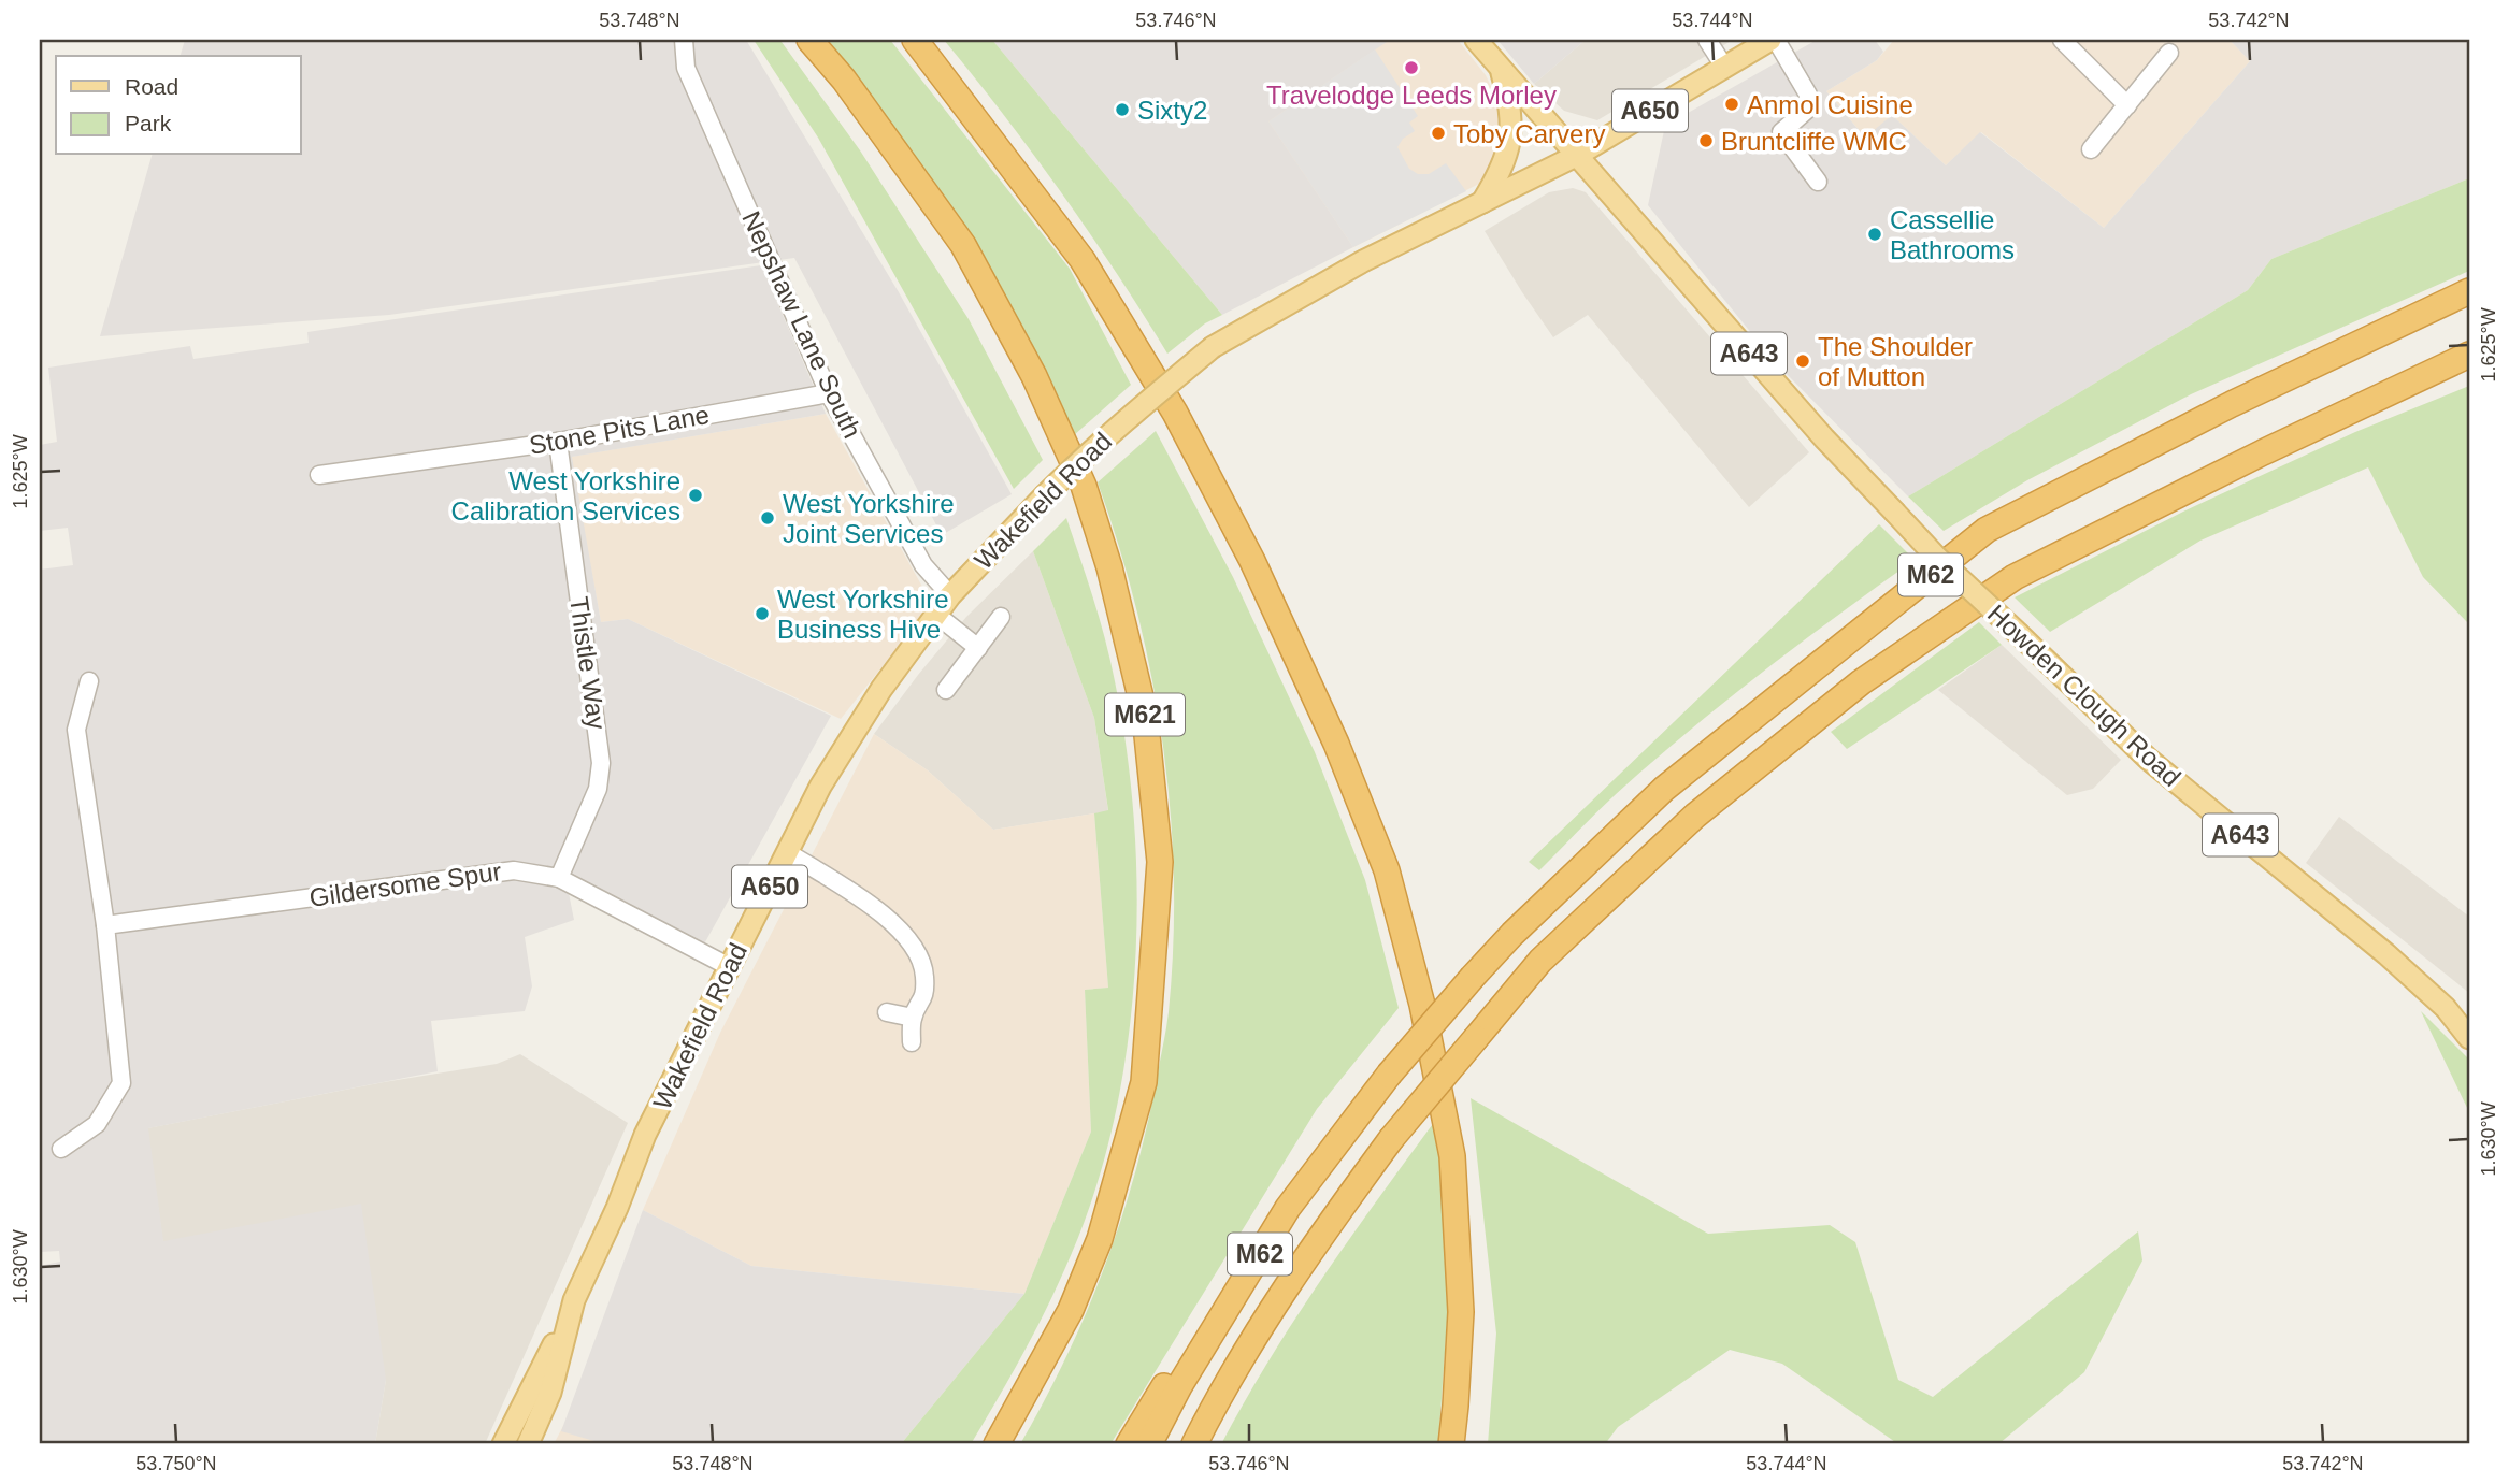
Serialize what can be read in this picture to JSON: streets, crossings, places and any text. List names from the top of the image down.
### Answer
{
  "streets": {
    "highway": ["M62", "M621"],
    "main road": [
      "A650",
      "A643",
      "Wakefield Road",
      "Howden Clough Road"
    ],
    "street": [
      "Nepshaw Lane South",
      "Stone Pits Lane",
      "Thistle Way",
      "Gildersome Spur"
    ]
  },
  "crossings": [
    ["A650", "A643"],
    ["A650", "Wakefield Road"],
    ["A650", "Howden Clough Road"],
    ["Nepshaw Lane South", "Stone Pits Lane"],
    ["Nepshaw Lane South", "Wakefield Road"],
    ["A643", "Wakefield Road"],
    ["A643", "Howden Clough Road"],
    ["Stone Pits Lane", "Thistle Way"],
    ["Wakefield Road", "Howden Clough Road"],
    ["Wakefield Road", "Gildersome Spur"],
    ["Thistle Way", "Gildersome Spur"]
  ],
  "places": [
    "Travelodge Leeds Morley",
    "Anmol Cuisine",
    "Sixty2",
    "Toby Carvery",
    "Bruntcliffe WMC",
    "Cassellie Bathrooms",
    "The Shoulder of Mutton",
    "West Yorkshire Calibration Services",
    "West Yorkshire Joint Services",
    "West Yorkshire Business Hive"
  ],
  "legend": ["Road", "Park"],
  "coordinates": [
    "53.748°N",
    "53.746°N",
    "53.744°N",
    "53.742°N",
    "1.625°W",
    "1.630°W",
    "53.750°N"
  ]
}
